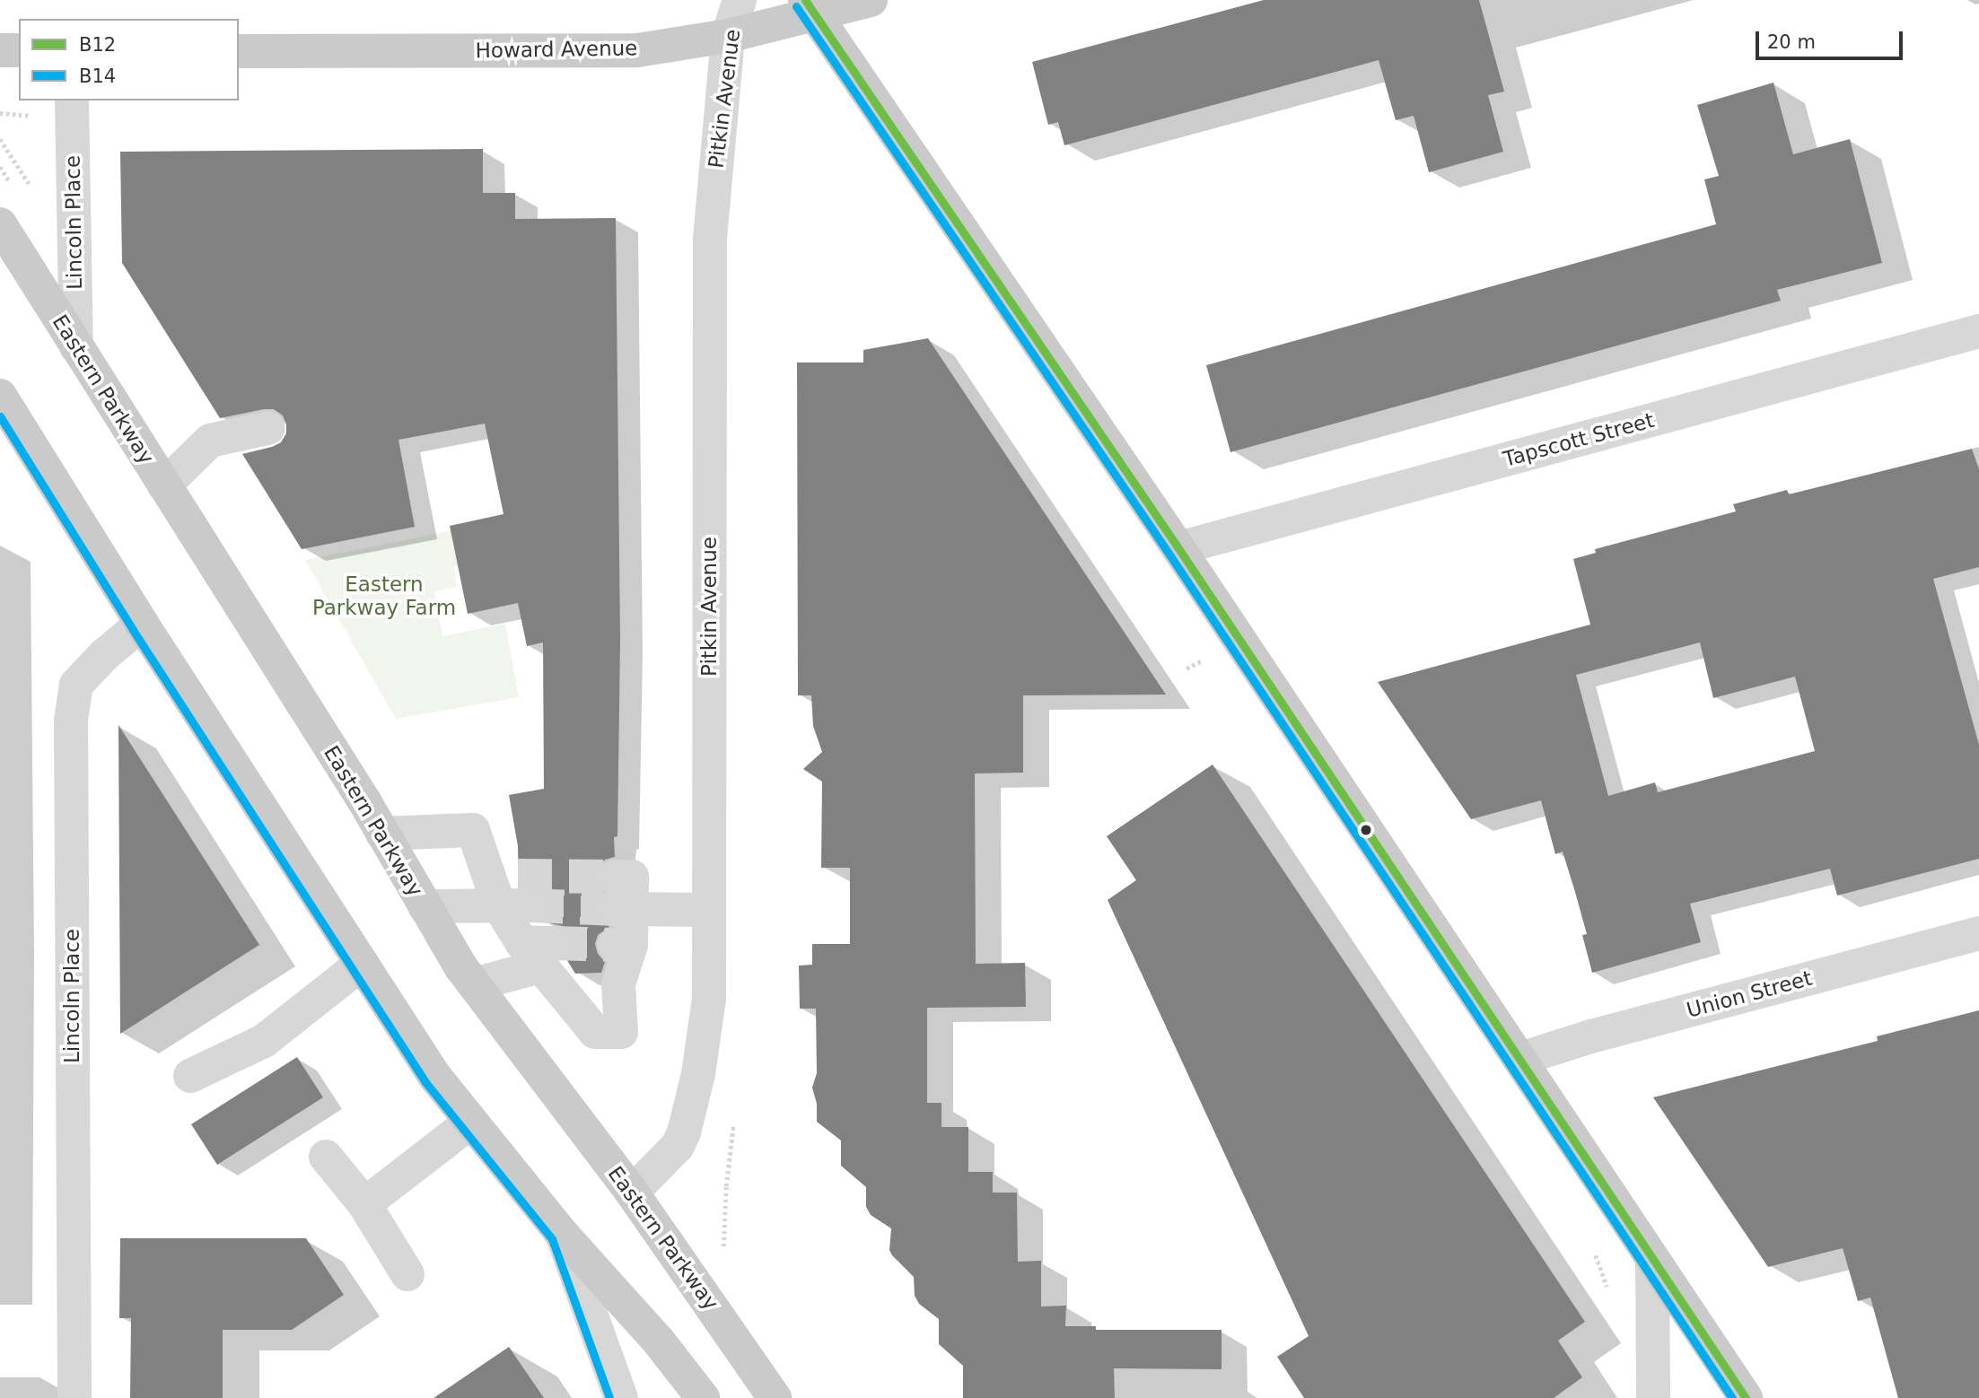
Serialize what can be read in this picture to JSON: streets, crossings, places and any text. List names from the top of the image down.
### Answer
{
  "streets": {
    "main road": ["Howard Avenue", "Eastern Parkway"],
    "street": [
      "Pitkin Avenue",
      "Lincoln Place",
      "Tapscott Street",
      "Union Street"
    ]
  },
  "crossings": [
    ["Howard Avenue", "Pitkin Avenue"],
    ["Pitkin Avenue", "Eastern Parkway"],
    ["Lincoln Place", "Eastern Parkway"]
  ],
  "parks": ["Eastern Parkway Farm"],
  "lines": ["transit line B12", "transit line B14"],
  "legend": ["B12", "B14"],
  "scale_bar": "20 m"
}
